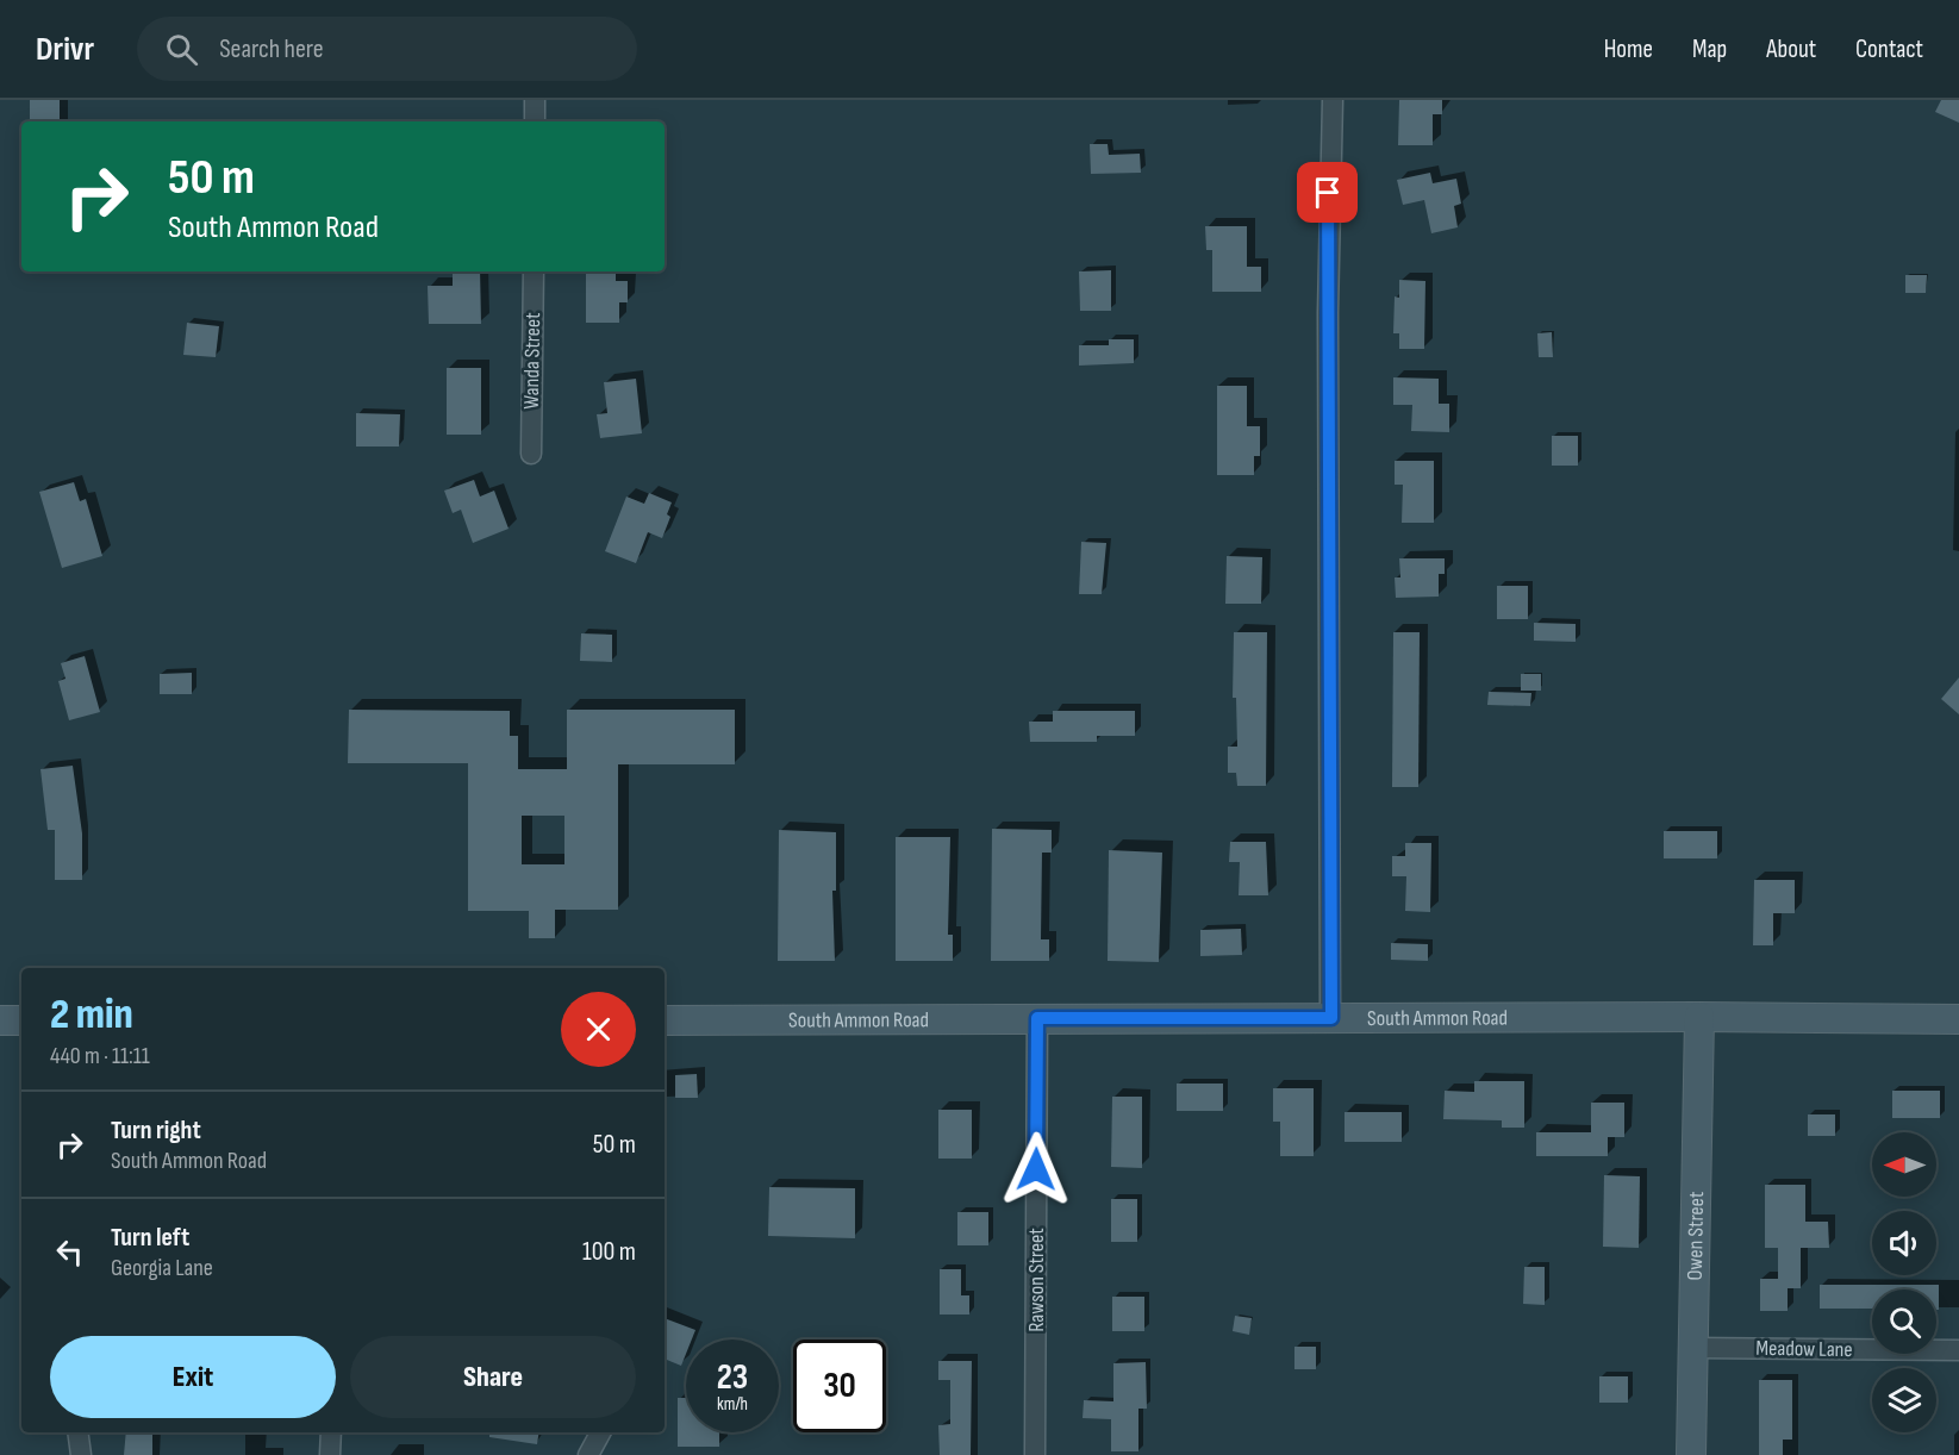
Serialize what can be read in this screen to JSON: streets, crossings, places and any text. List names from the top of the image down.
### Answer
{
  "streets": {
    "main road": ["South Ammon Road", "Owen Street"],
    "street": ["Wanda Street", "Rawson Street", "Meadow Lane"]
  },
  "crossings": [
    ["South Ammon Road", "Owen Street"],
    ["South Ammon Road", "Rawson Street"],
    ["Owen Street", "Meadow Lane"]
  ],
  "north": "left",
  "page": {
    "header": "Drivr",
    "search": "Search here",
    "nav": [
      "Home",
      "Map",
      "About",
      "Contact"
    ],
    "turn": ["50 m", "South Ammon Road"],
    "heading": ["2 min", "440 m · 11:11"],
    "list": [
      {
        "name": "Turn right",
        "note": "South Ammon Road",
        "value": "50 m"
      },
      {
        "name": "Turn left",
        "note": "Georgia Lane",
        "value": "100 m"
      }
    ],
    "buttons": ["Exit", "Share"],
    "speed": "23 km/h",
    "limit": "30"
  }
}
